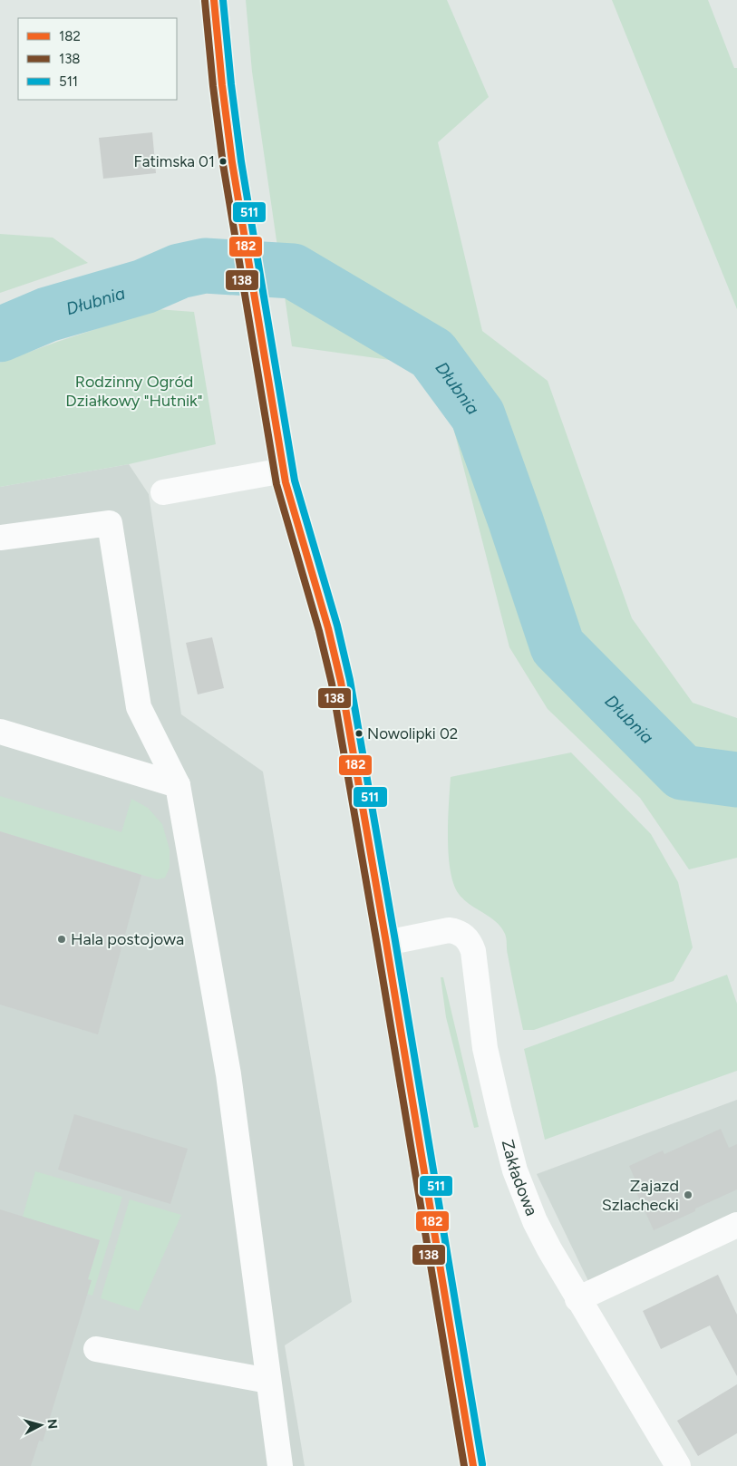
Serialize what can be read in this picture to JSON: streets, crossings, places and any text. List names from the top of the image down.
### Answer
{
  "streets": {
    "street": ["Zakładowa"]
  },
  "water": ["Dłubnia"],
  "parks": ["Rodzinny Ogród Działkowy \"Hutnik\""],
  "places": [
    "Fatimska 01",
    "Nowolipki 02",
    "Hala postojowa",
    "Zajazd Szlachecki"
  ],
  "lines": ["transit line 182", "transit line 511", "transit line 138"],
  "legend": ["182", "138", "511"],
  "north": "right"
}
